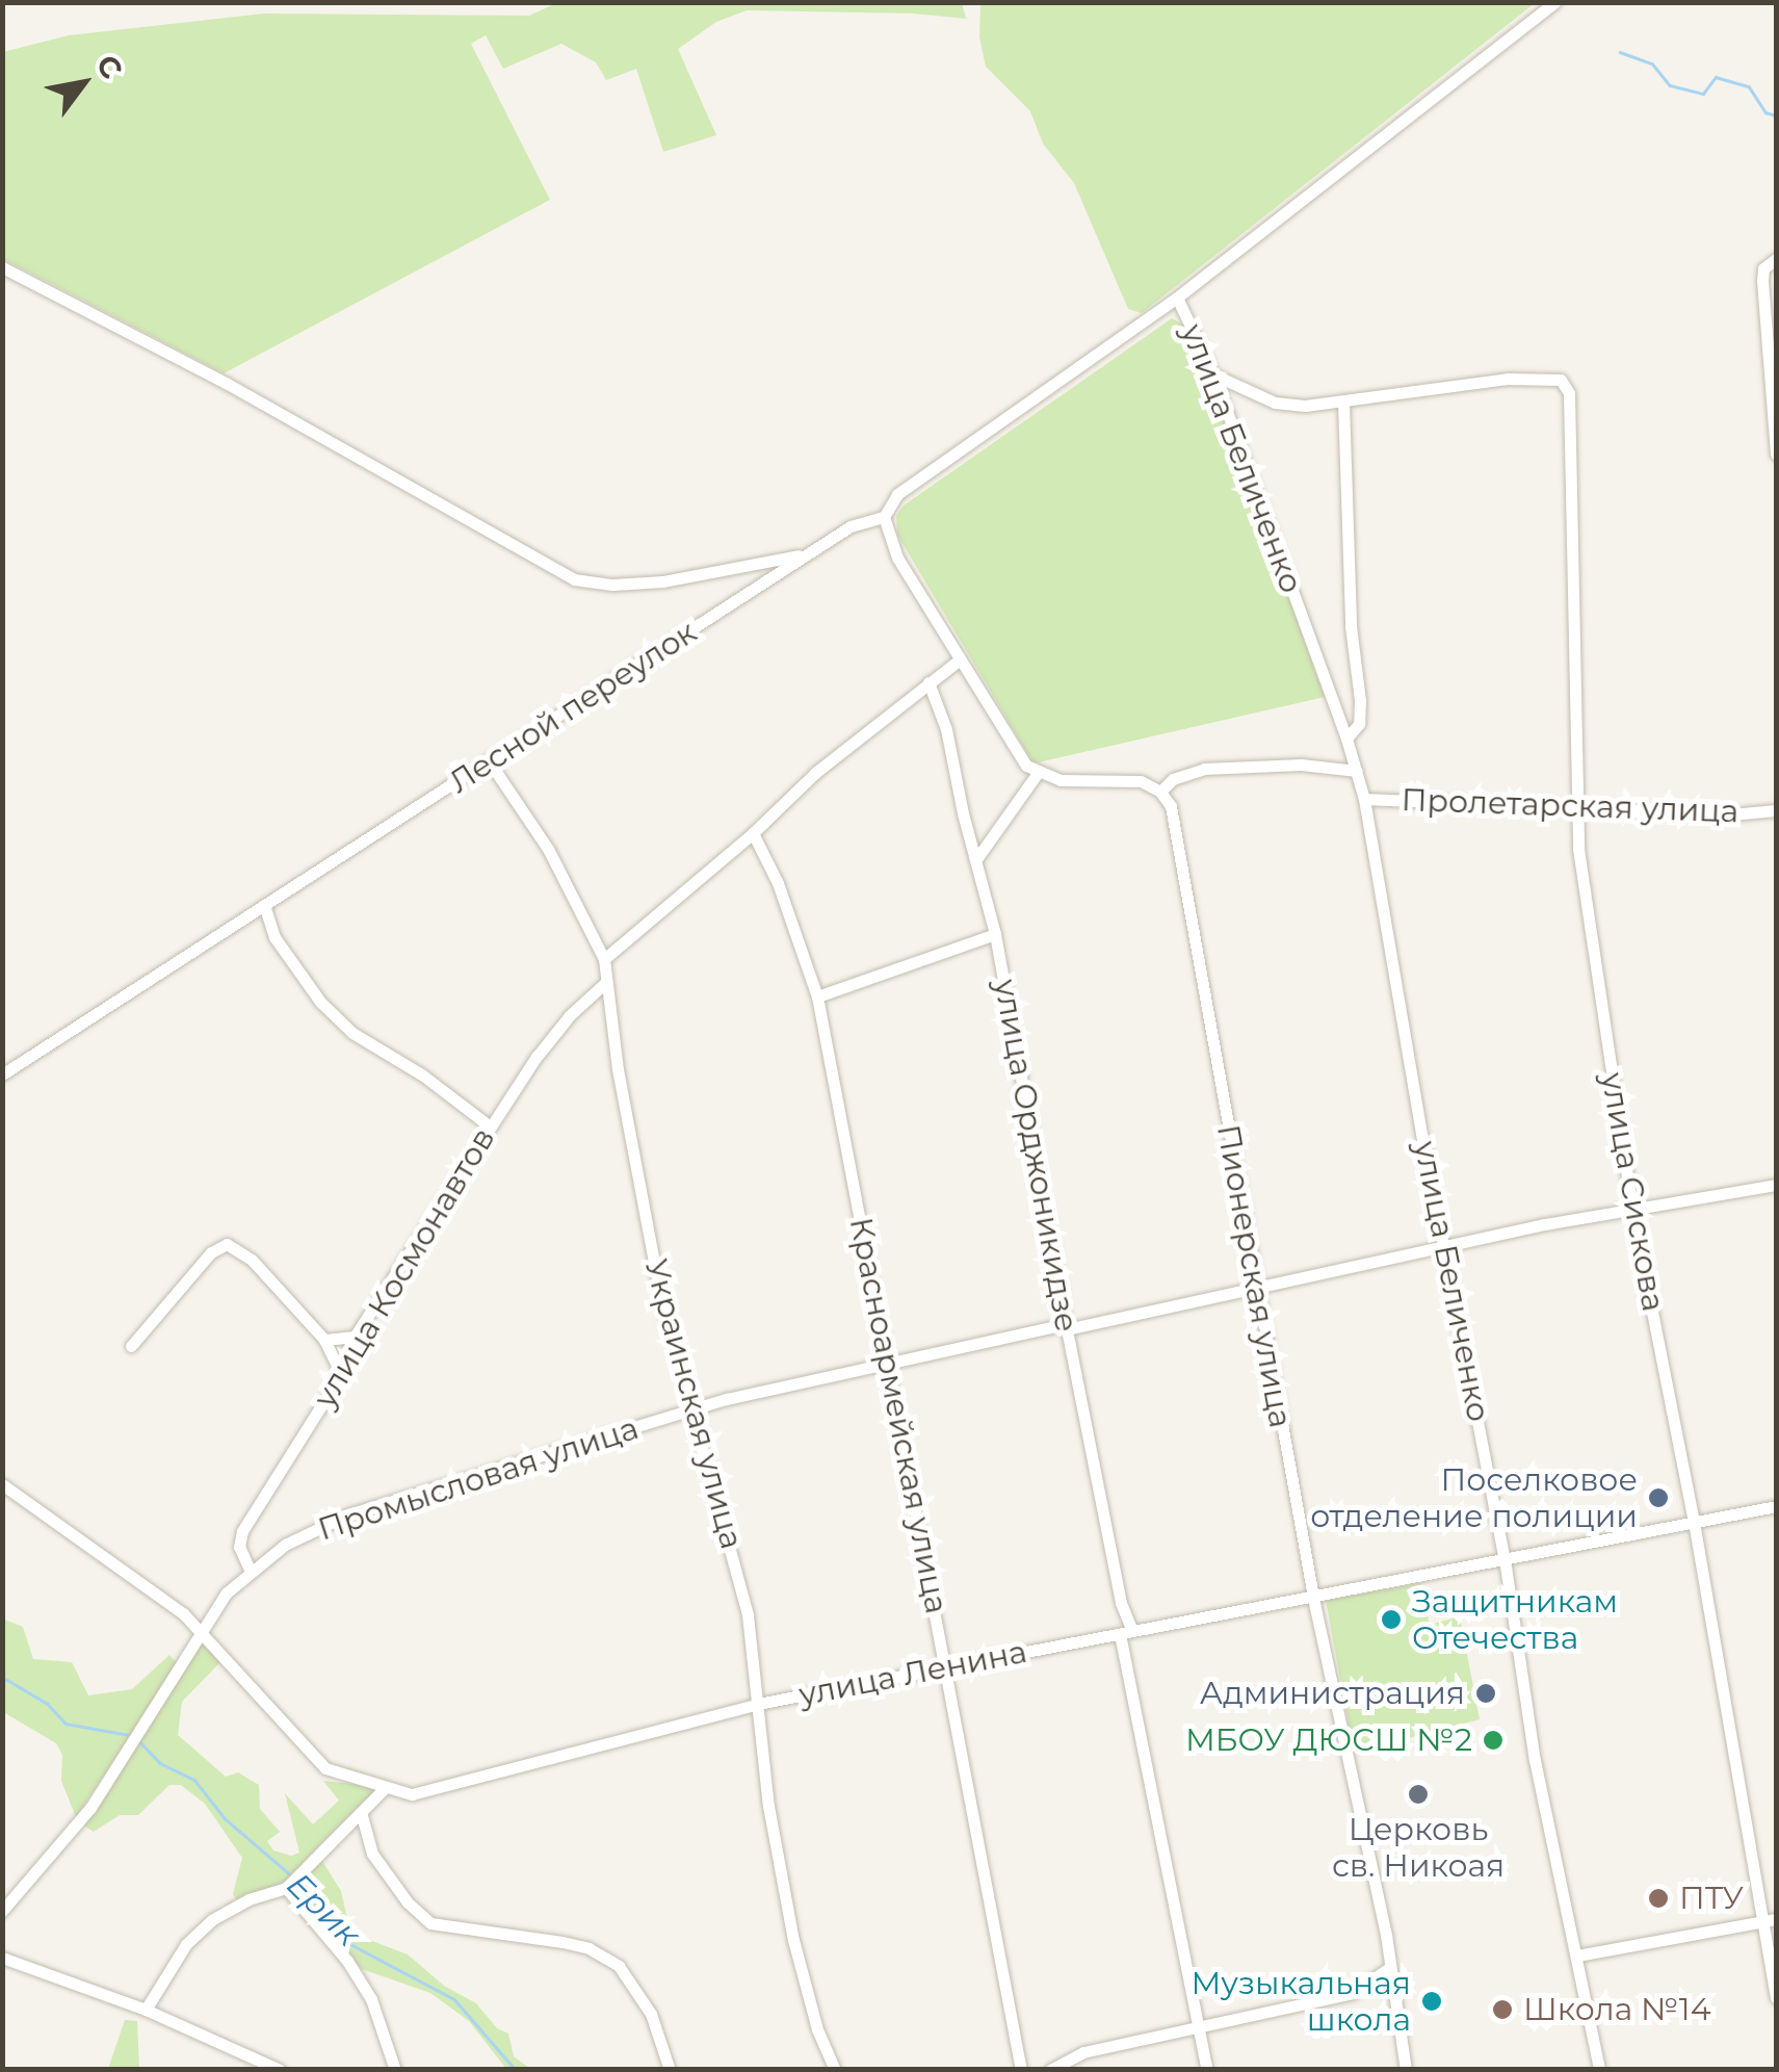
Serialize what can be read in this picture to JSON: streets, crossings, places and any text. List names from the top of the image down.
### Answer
{
  "streets": {
    "street": [
      "улица Беличенко",
      "Лесной переулок",
      "Пролетарская улица",
      "улица Орджоникидзе",
      "улица Сискова",
      "улица Космонавтов",
      "Пионерская улица",
      "Украинская улица",
      "Красноармейская улица",
      "Промысловая улица",
      "улица Ленина"
    ]
  },
  "crossings": [
    ["улица Беличенко", "Пролетарская улица"],
    ["улица Беличенко", "улица Сискова"],
    ["улица Беличенко", "Промысловая улица"],
    ["улица Беличенко", "улица Ленина"],
    ["Лесной переулок", "Украинская улица"],
    ["Пролетарская улица", "улица Сискова"],
    ["Пролетарская улица", "Пионерская улица"],
    ["улица Орджоникидзе", "Промысловая улица"],
    ["улица Орджоникидзе", "улица Ленина"],
    ["улица Сискова", "Промысловая улица"],
    ["улица Сискова", "улица Ленина"],
    ["улица Космонавтов", "Украинская улица"],
    ["улица Космонавтов", "Промысловая улица"],
    ["Пионерская улица", "Промысловая улица"],
    ["Пионерская улица", "улица Ленина"],
    ["Украинская улица", "Промысловая улица"],
    ["Украинская улица", "улица Ленина"],
    ["Красноармейская улица", "Промысловая улица"],
    ["Красноармейская улица", "улица Ленина"],
    ["Промысловая улица", "улица Ленина"]
  ],
  "water": ["Ерик"],
  "places": [
    "Поселковое отделение полиции",
    "Защитникам Отечества",
    "Администрация",
    "МБОУ ДЮСШ №2",
    "Церковь св. Никоая",
    "ПТУ",
    "Музыкальная школа",
    "Школа №14"
  ],
  "north": "top right"
}
